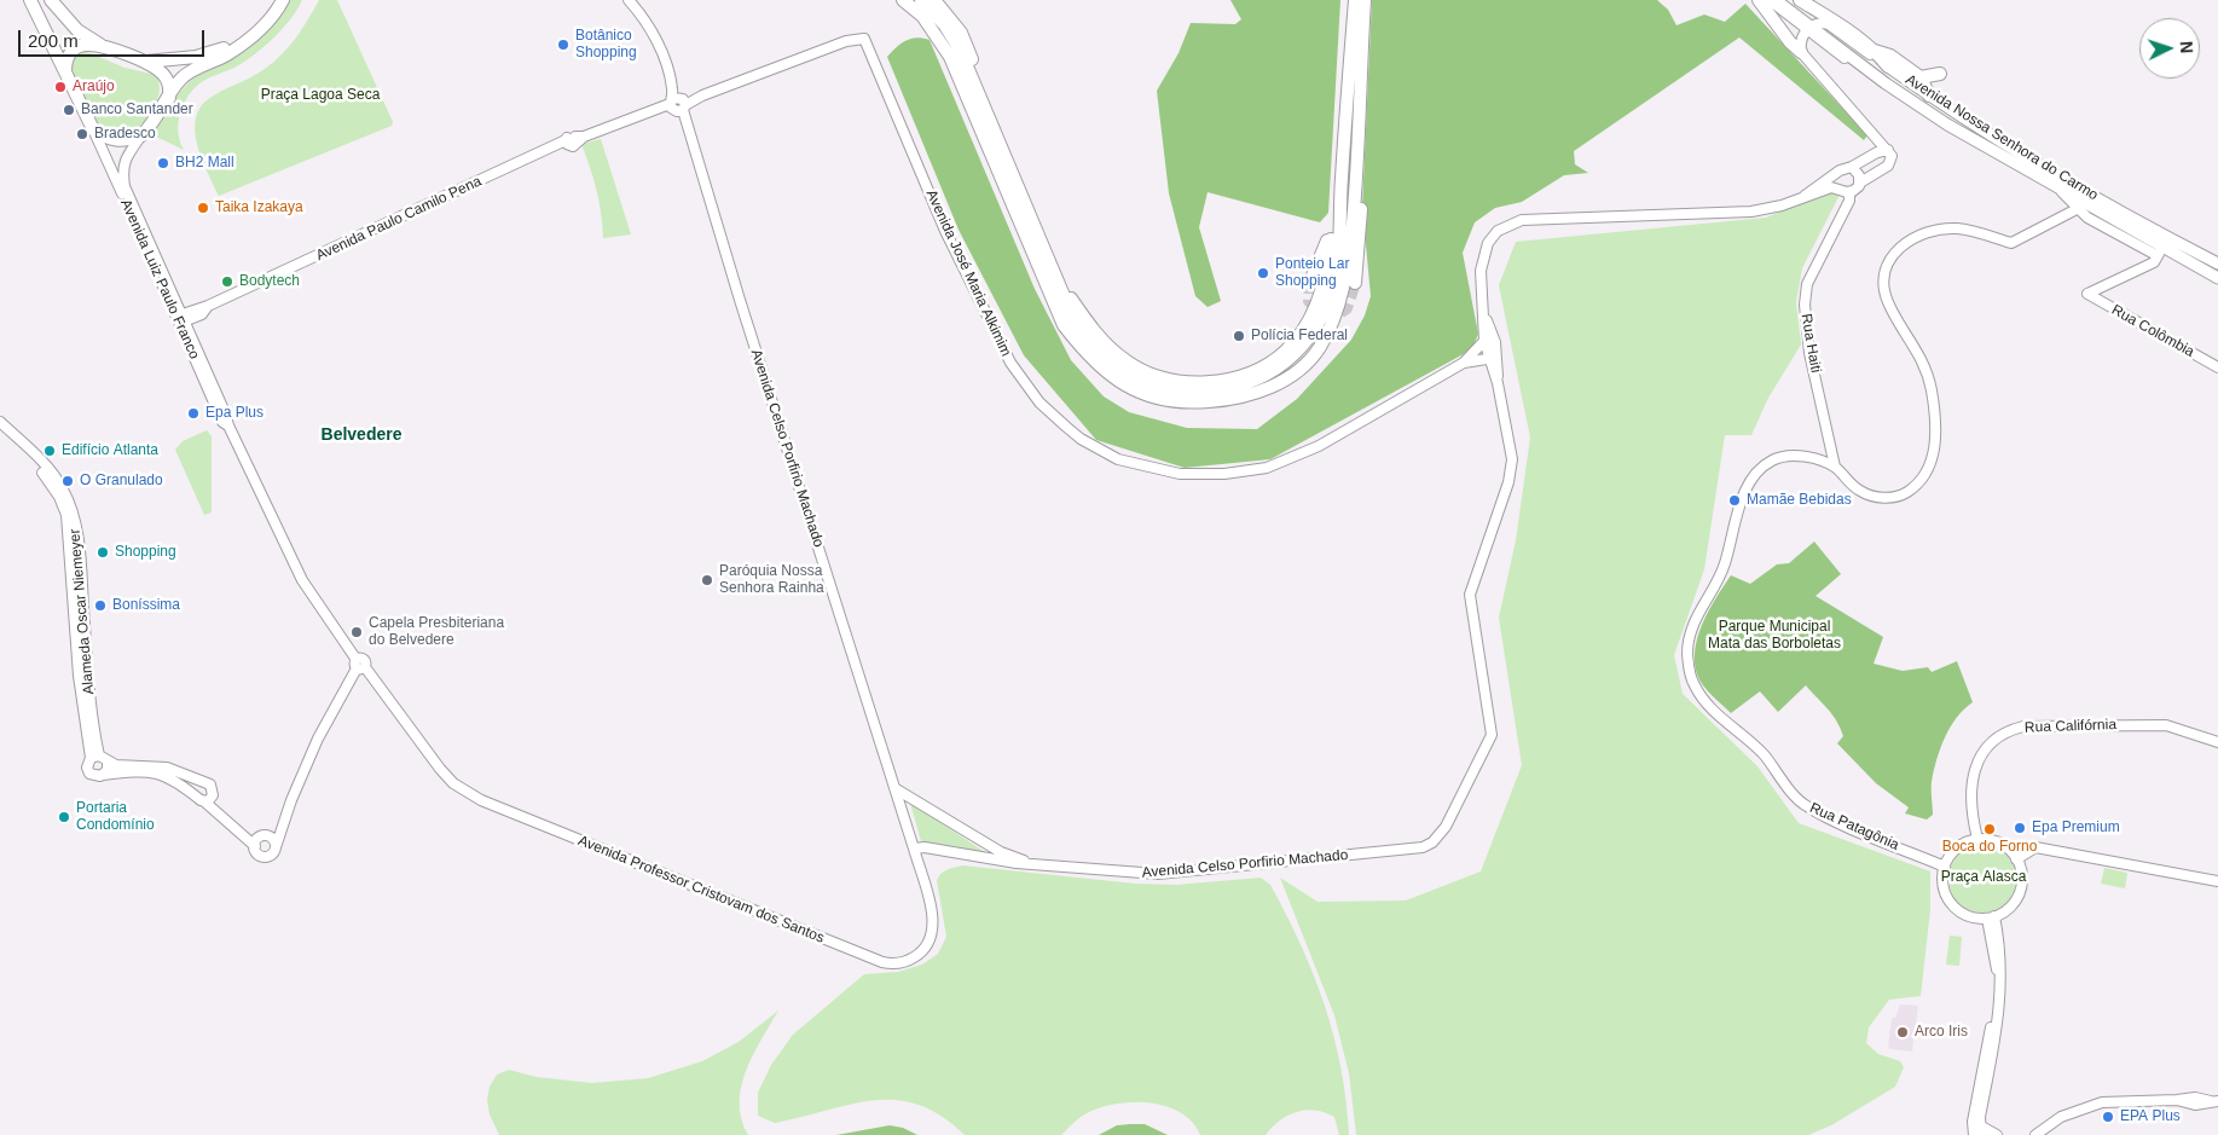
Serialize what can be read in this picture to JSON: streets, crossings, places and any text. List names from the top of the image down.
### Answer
{
  "streets": {
    "main road": ["Avenida Nossa Senhora do Carmo"],
    "street": [
      "Avenida Paulo Camilo Pena",
      "Avenida José Maria Alkimim",
      "Avenida Luiz Paulo Franco",
      "Rua Colômbia",
      "Rua Haiti",
      "Avenida Celso Porfirio Machado",
      "Alameda Oscar Niemeyer",
      "Rua Califórnia",
      "Rua Patagônia",
      "Avenida Professor Cristovam dos Santos"
    ]
  },
  "crossings": [
    ["Avenida Nossa Senhora do Carmo", "Rua Colômbia"],
    ["Avenida Nossa Senhora do Carmo", "Rua Patagônia"],
    ["Avenida Paulo Camilo Pena", "Avenida José Maria Alkimim"],
    ["Avenida Paulo Camilo Pena", "Avenida Luiz Paulo Franco"],
    ["Avenida Paulo Camilo Pena", "Avenida Celso Porfirio Machado"],
    ["Avenida Luiz Paulo Franco", "Avenida Professor Cristovam dos Santos"],
    ["Rua Haiti", "Rua Patagônia"],
    ["Avenida Celso Porfirio Machado", "Avenida Professor Cristovam dos Santos"],
    ["Rua Califórnia", "Rua Patagônia"]
  ],
  "districts": ["Belvedere"],
  "parks": ["Praça Lagoa Seca", "Parque Municipal Mata das Borboletas", "Praça Alasca"],
  "places": [
    "Botânico Shopping",
    "Araújo",
    "Banco Santander",
    "Bradesco",
    "BH2 Mall",
    "Taika Izakaya",
    "Ponteio Lar Shopping",
    "Bodytech",
    "Polícia Federal",
    "Epa Plus",
    "Edifício Atlanta",
    "O Granulado",
    "Mamãe Bebidas",
    "Shopping",
    "Paróquia Nossa Senhora Rainha",
    "Boníssima",
    "Capela Presbiteriana do Belvedere",
    "Portaria Condomínio",
    "Epa Premium",
    "Boca do Forno",
    "Arco Iris",
    "EPA Plus"
  ],
  "scale_bar": "200 m",
  "north": "right"
}
